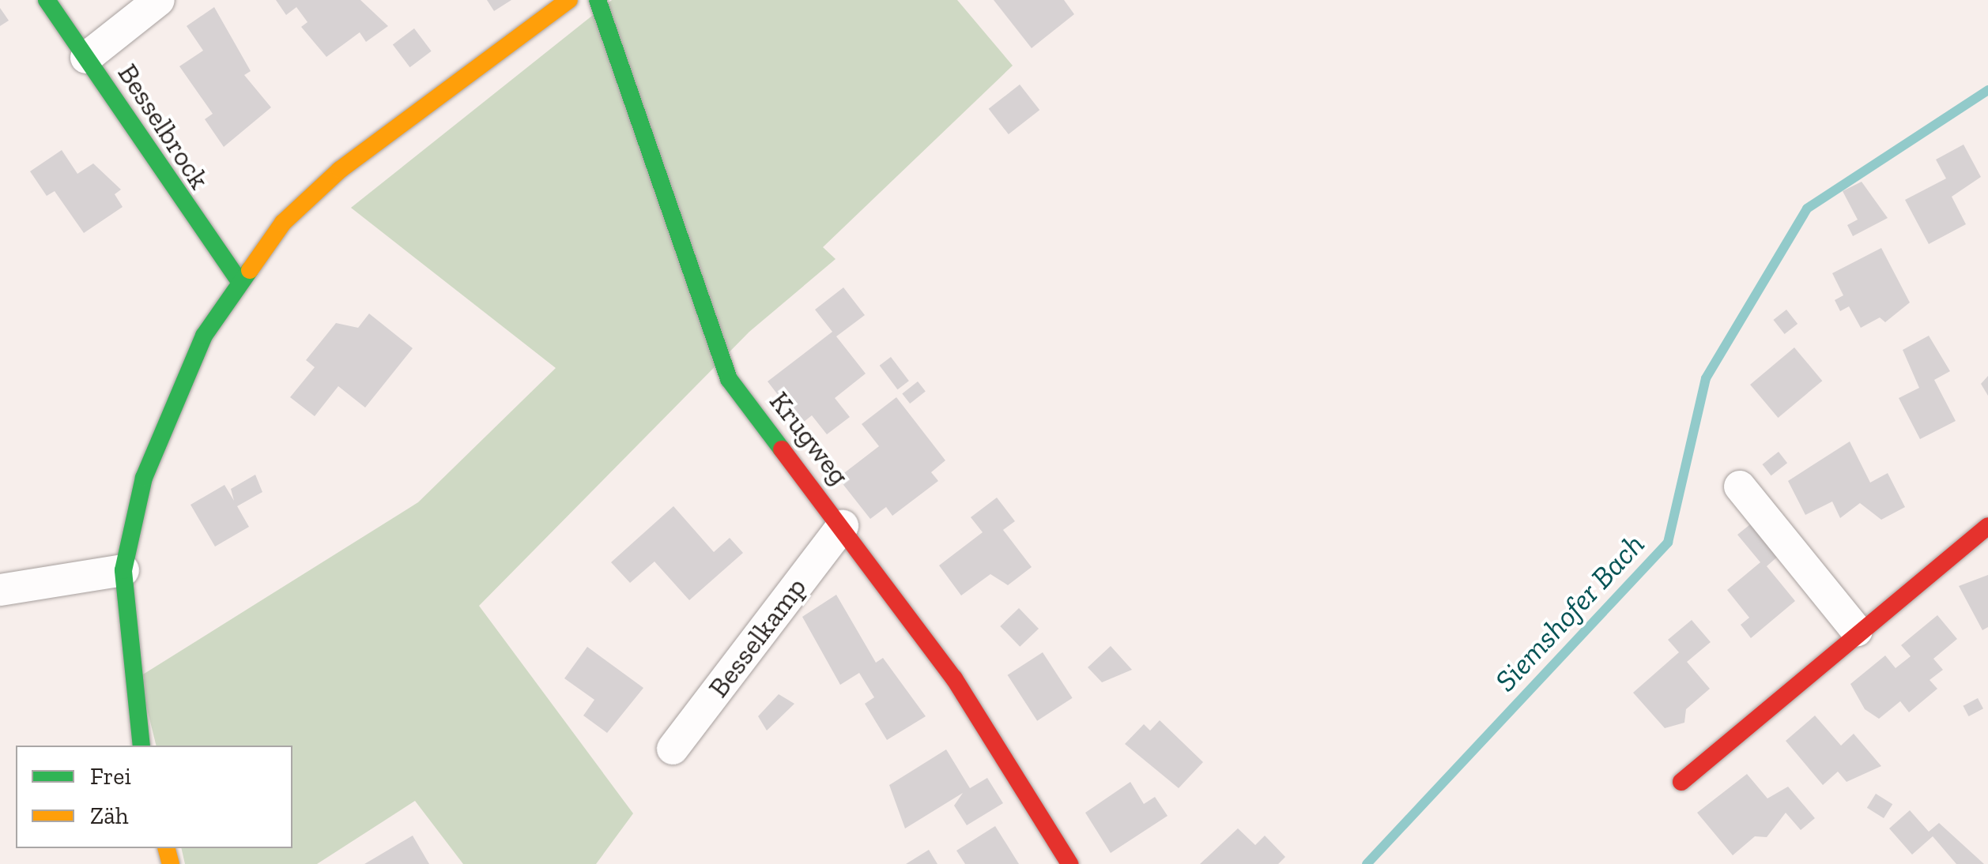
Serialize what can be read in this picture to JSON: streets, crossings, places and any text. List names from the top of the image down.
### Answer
{
  "streets": {
    "street": ["Besselbrock", "Krugweg", "Besselkamp"]
  },
  "crossings": [
    ["Krugweg", "Besselkamp"]
  ],
  "water": ["Siemshofer Bach"],
  "legend": ["Frei", "Zäh"]
}
